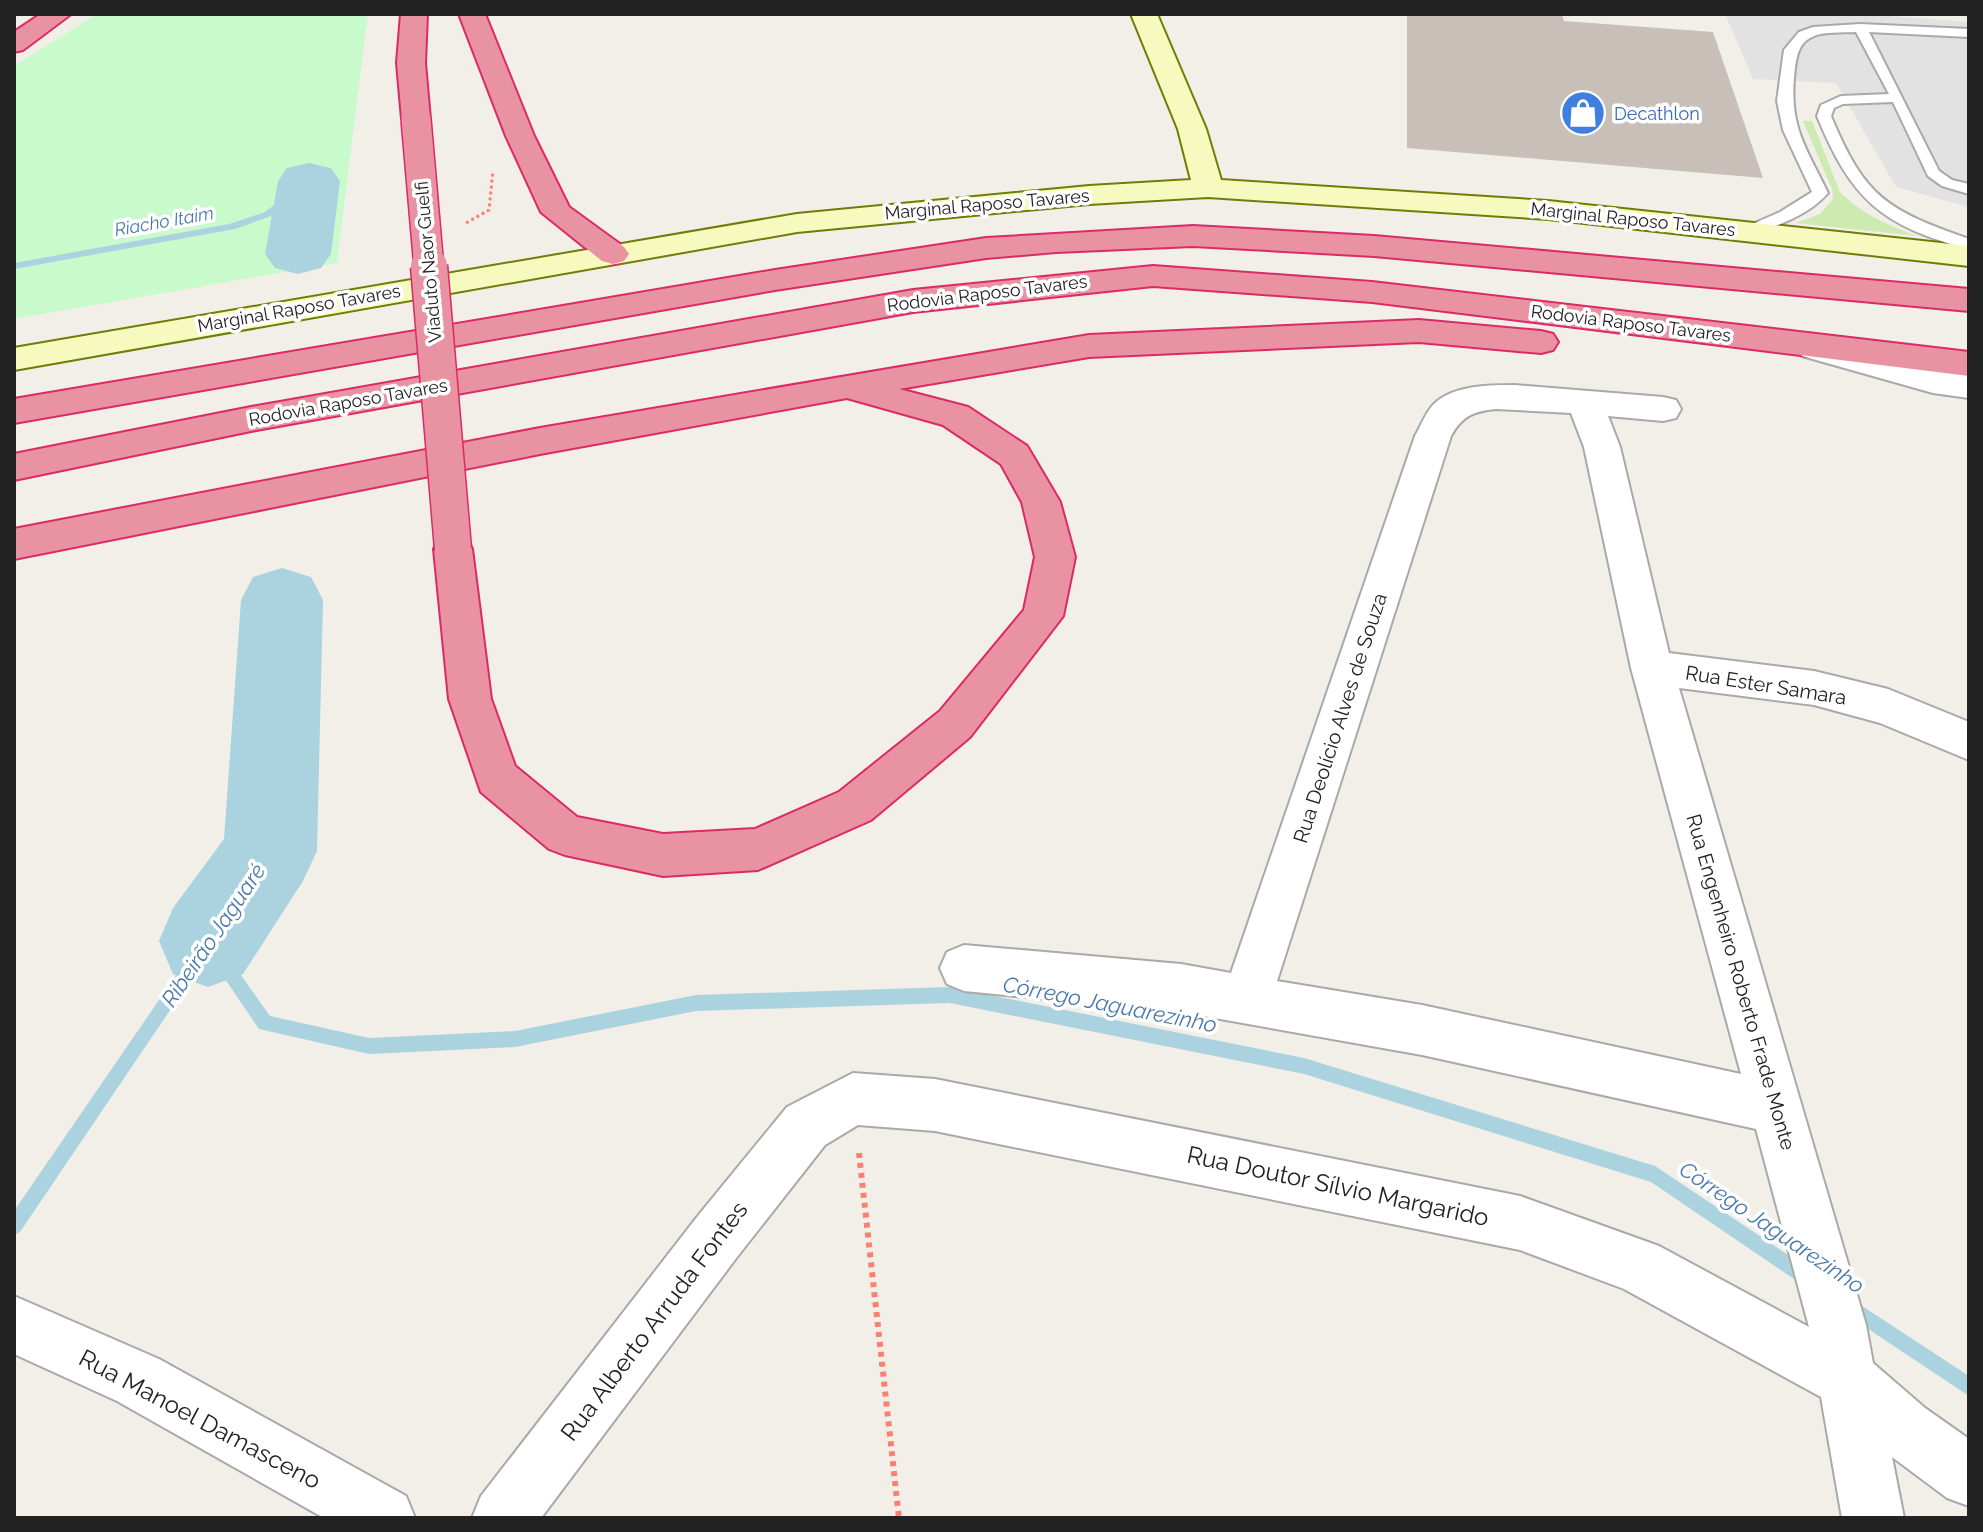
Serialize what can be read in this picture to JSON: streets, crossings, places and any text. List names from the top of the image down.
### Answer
{
  "streets": {
    "highway": ["Viaduto Naor Guelfi", "Rodovia Raposo Tavares"],
    "main road": ["Marginal Raposo Tavares"],
    "street": [
      "Rua Ester Samara",
      "Rua Deolício Alves de Souza",
      "Rua Engenheiro Roberto Frade Monte",
      "Rua Doutor Sílvio Margarido",
      "Rua Alberto Arruda Fontes",
      "Rua Manoel Damasceno"
    ]
  },
  "crossings": [
    ["Rua Ester Samara", "Rua Engenheiro Roberto Frade Monte"],
    ["Rua Deolício Alves de Souza", "Rua Engenheiro Roberto Frade Monte"],
    ["Rua Engenheiro Roberto Frade Monte", "Rua Doutor Sílvio Margarido"],
    ["Rua Doutor Sílvio Margarido", "Rua Alberto Arruda Fontes"]
  ],
  "water": ["Riacho Itaim", "Ribeirão Jaguaré", "Córrego Jaguarezinho"],
  "places": {
    "shop": ["Decathlon"]
  }
}
